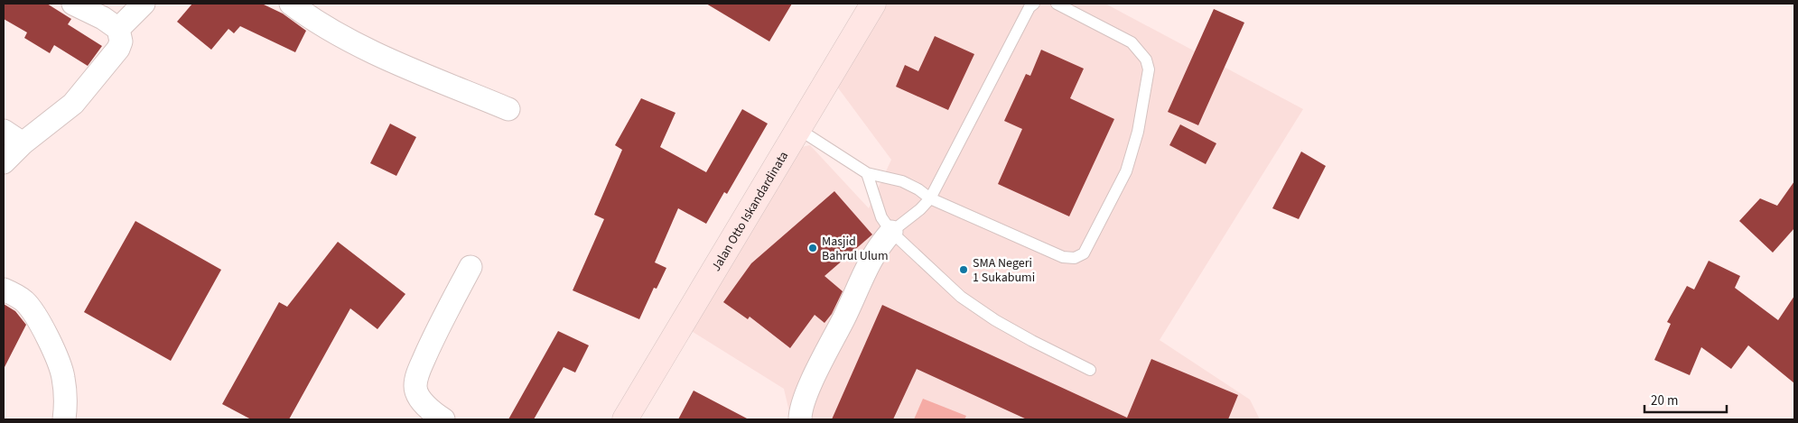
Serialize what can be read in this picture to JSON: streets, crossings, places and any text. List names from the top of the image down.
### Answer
{
  "streets": {
    "main road": ["Jalan Otto Iskandardinata"]
  },
  "places": ["Masjid Bahrul Ulum", "SMA Negeri 1 Sukabumi"],
  "scale_bar": "20 m"
}
